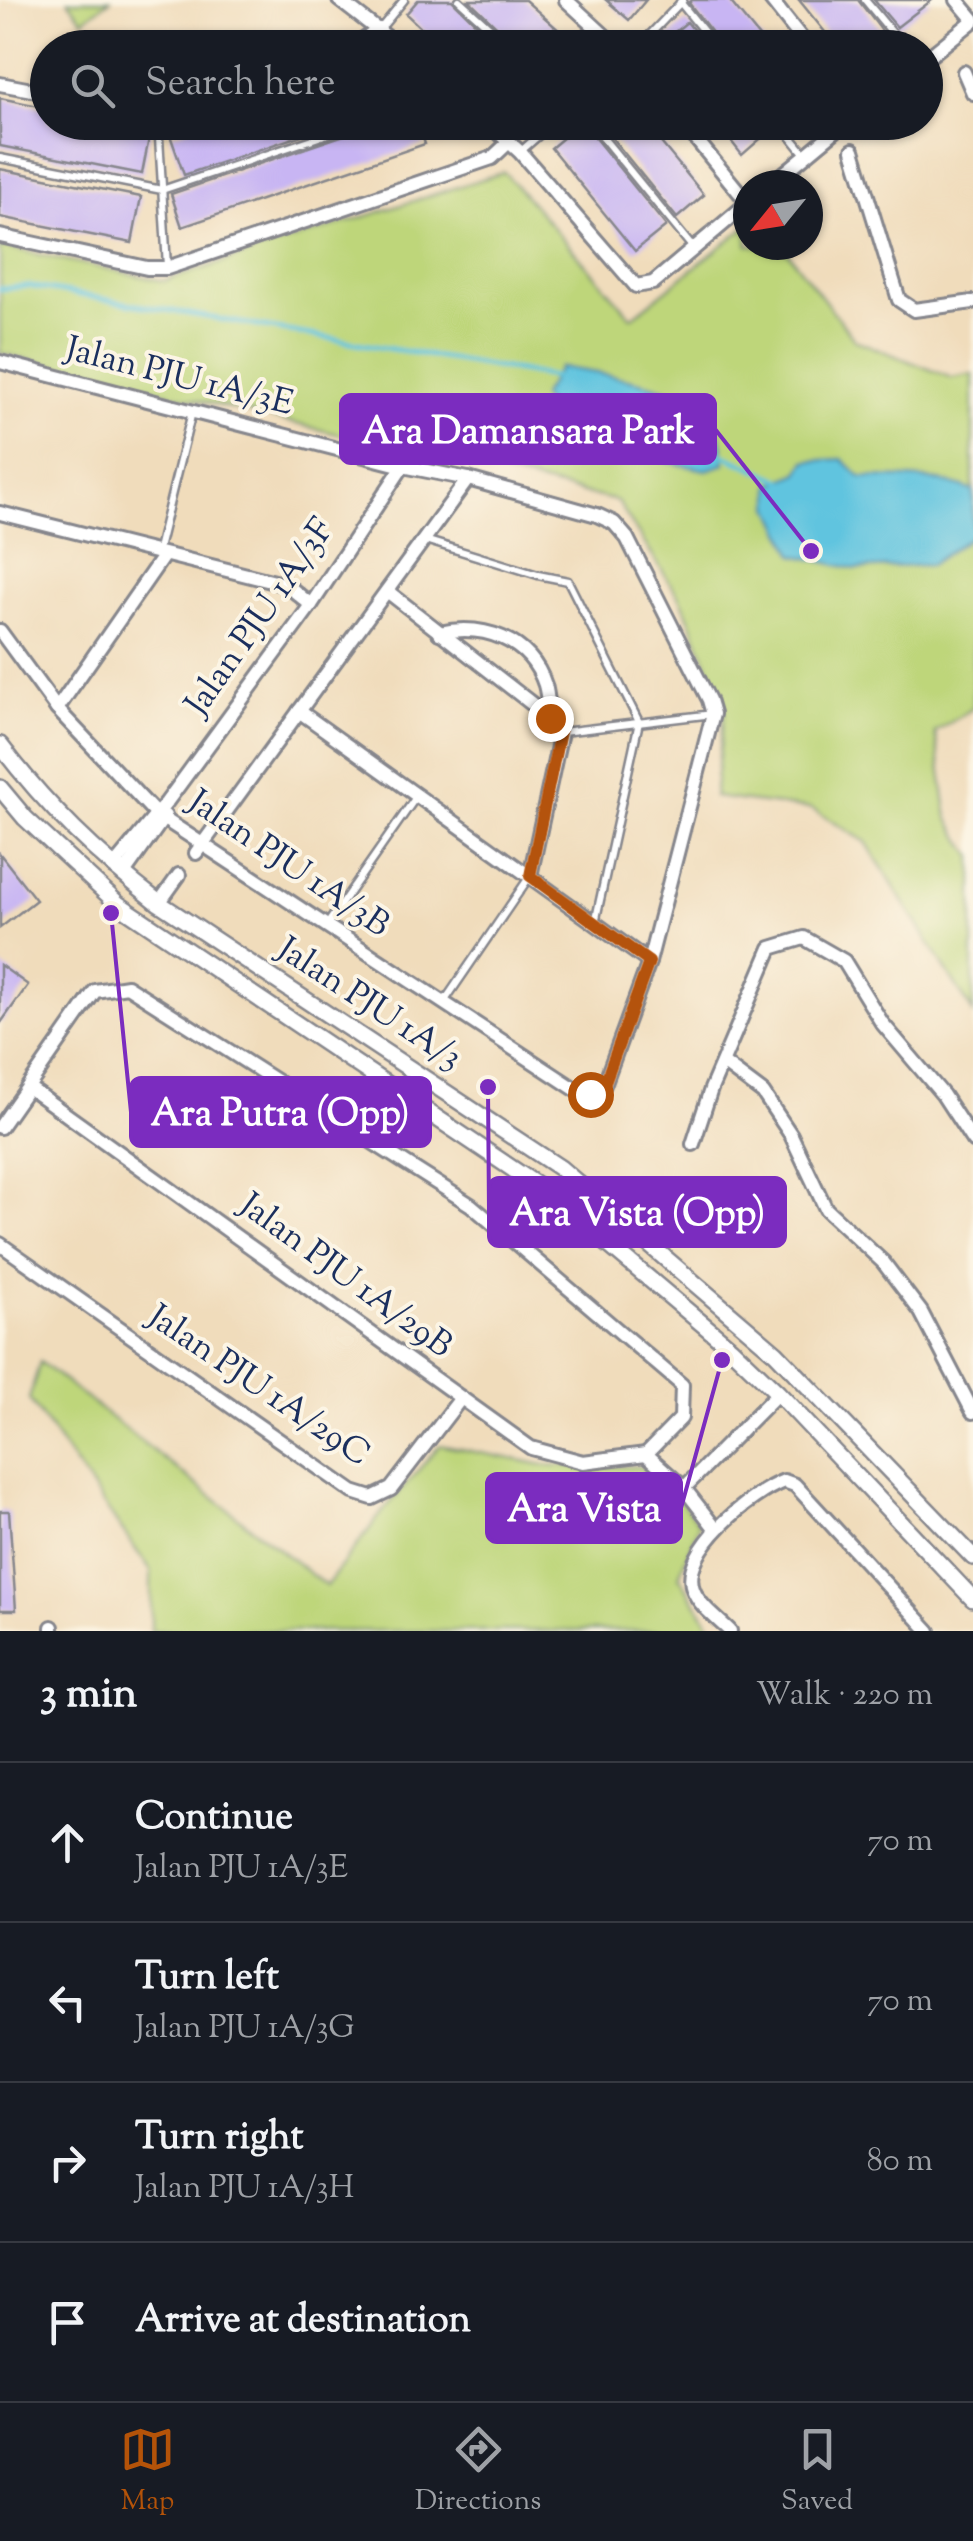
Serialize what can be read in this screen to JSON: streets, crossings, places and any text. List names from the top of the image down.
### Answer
{
  "streets": {
    "street": [
      "Jalan PJU 1A/3E",
      "Jalan PJU 1A/3F",
      "Jalan PJU 1A/3B",
      "Jalan PJU 1A/3",
      "Jalan PJU 1A/29B",
      "Jalan PJU 1A/29C"
    ]
  },
  "crossings": [
    ["Jalan PJU 1A/3E", "Jalan PJU 1A/3F"],
    ["Jalan PJU 1A/3F", "Jalan PJU 1A/3B"],
    ["Jalan PJU 1A/3F", "Jalan PJU 1A/3"],
    ["Jalan PJU 1A/29B", "Jalan PJU 1A/29C"]
  ],
  "places": [
    "Ara Damansara Park",
    "Ara Putra (Opp)",
    "Ara Vista (Opp)",
    "Ara Vista"
  ],
  "north": "bottom left",
  "page": {
    "search": "Search here",
    "heading": ["3 min", "Walk · 220 m"],
    "list": [
      ["Continue", "Jalan PJU 1A/3E", "70 m"],
      ["Turn left", "Jalan PJU 1A/3G", "70 m"],
      ["Turn right", "Jalan PJU 1A/3H", "80 m"],
      "Arrive at destination"
    ],
    "nav": ["Map", "Directions", "Saved"]
  }
}
